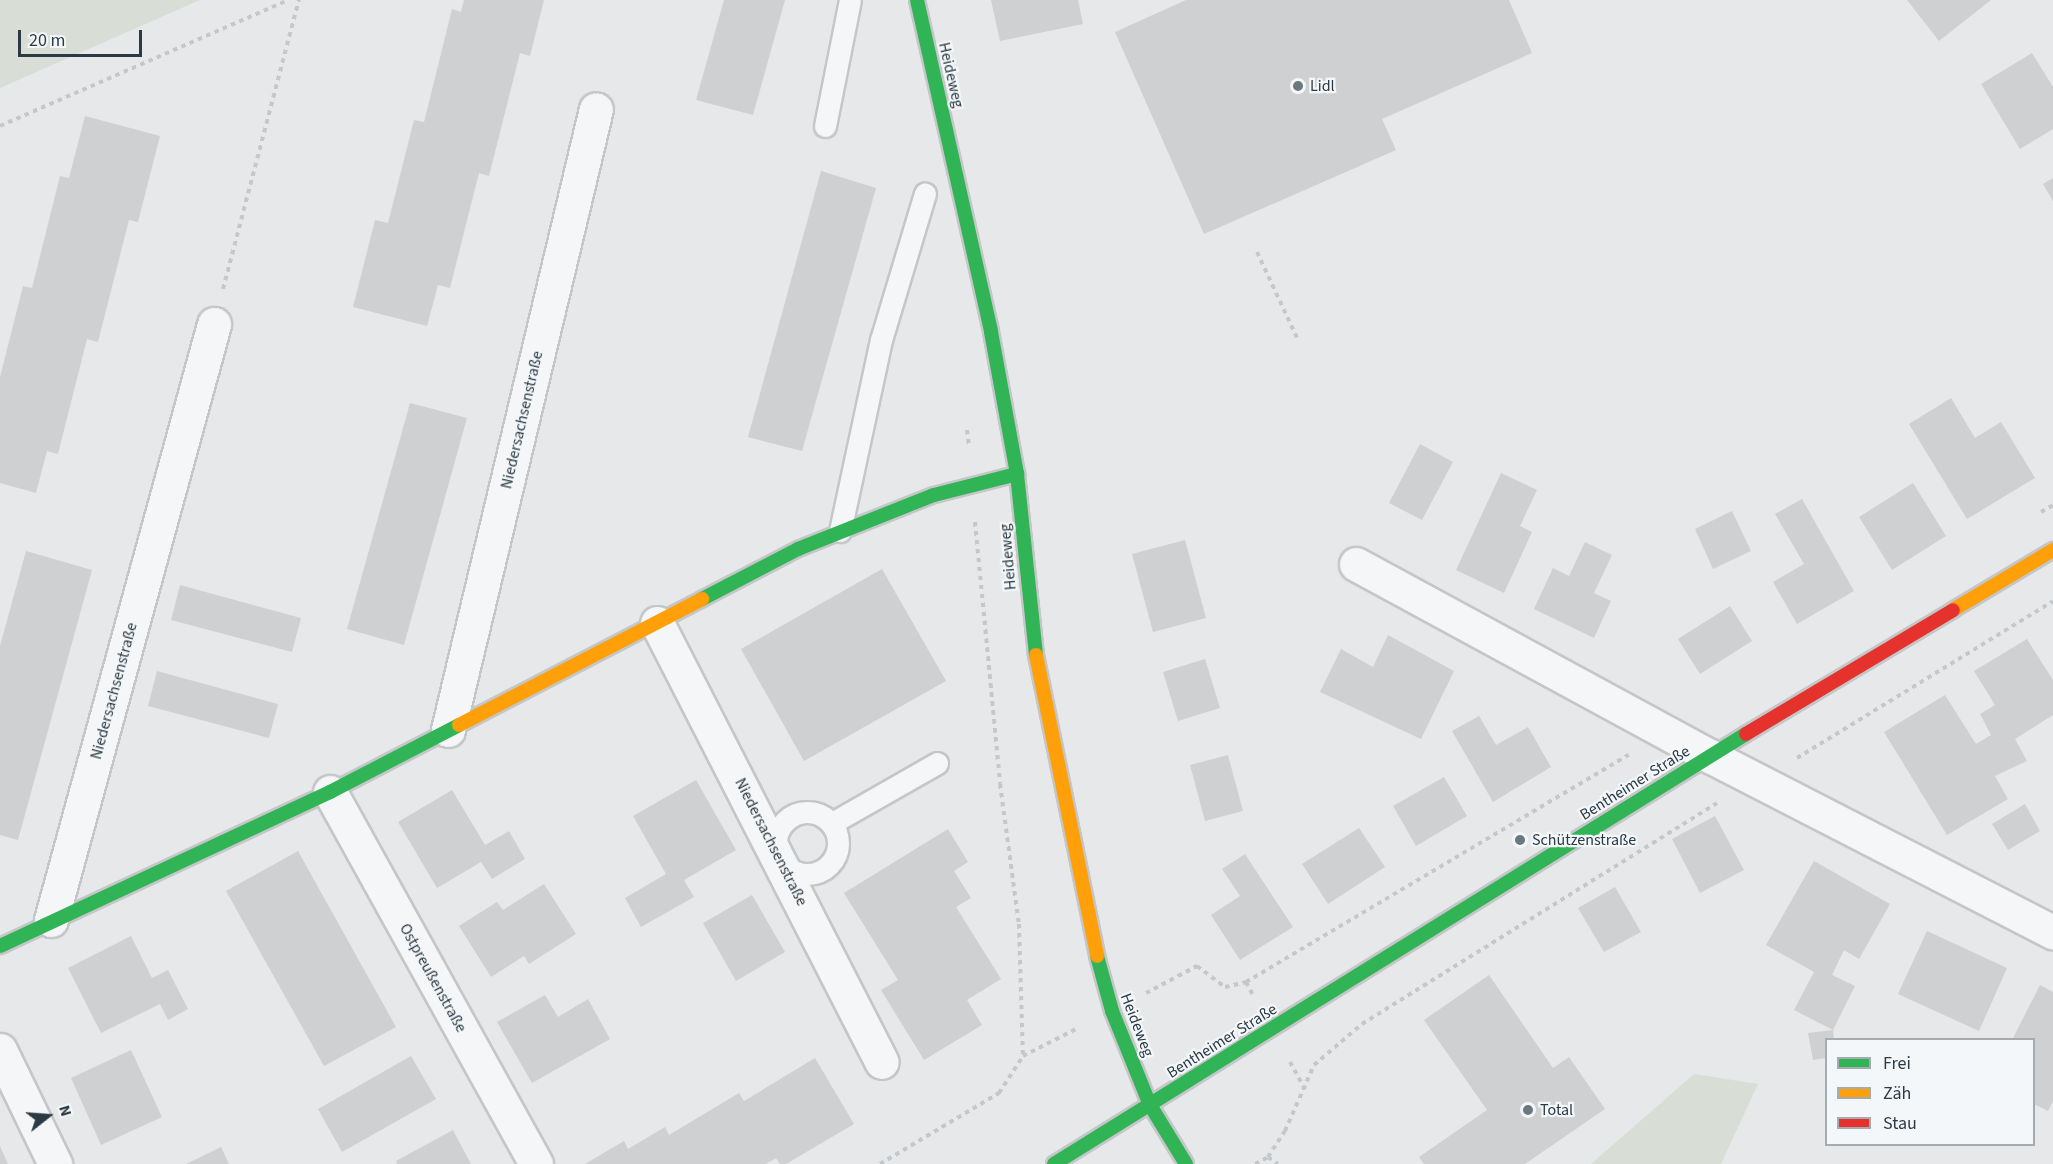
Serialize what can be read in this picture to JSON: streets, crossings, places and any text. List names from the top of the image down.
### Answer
{
  "streets": {
    "street": [
      "Heideweg",
      "Niedersachsenstraße",
      "Bentheimer Straße",
      "Ostpreußenstraße"
    ]
  },
  "crossings": [
    ["Heideweg", "Bentheimer Straße"]
  ],
  "places": ["Lidl", "Schützenstraße", "Total"],
  "legend": ["Frei", "Zäh", "Stau"],
  "scale_bar": "20 m",
  "north": "right"
}
